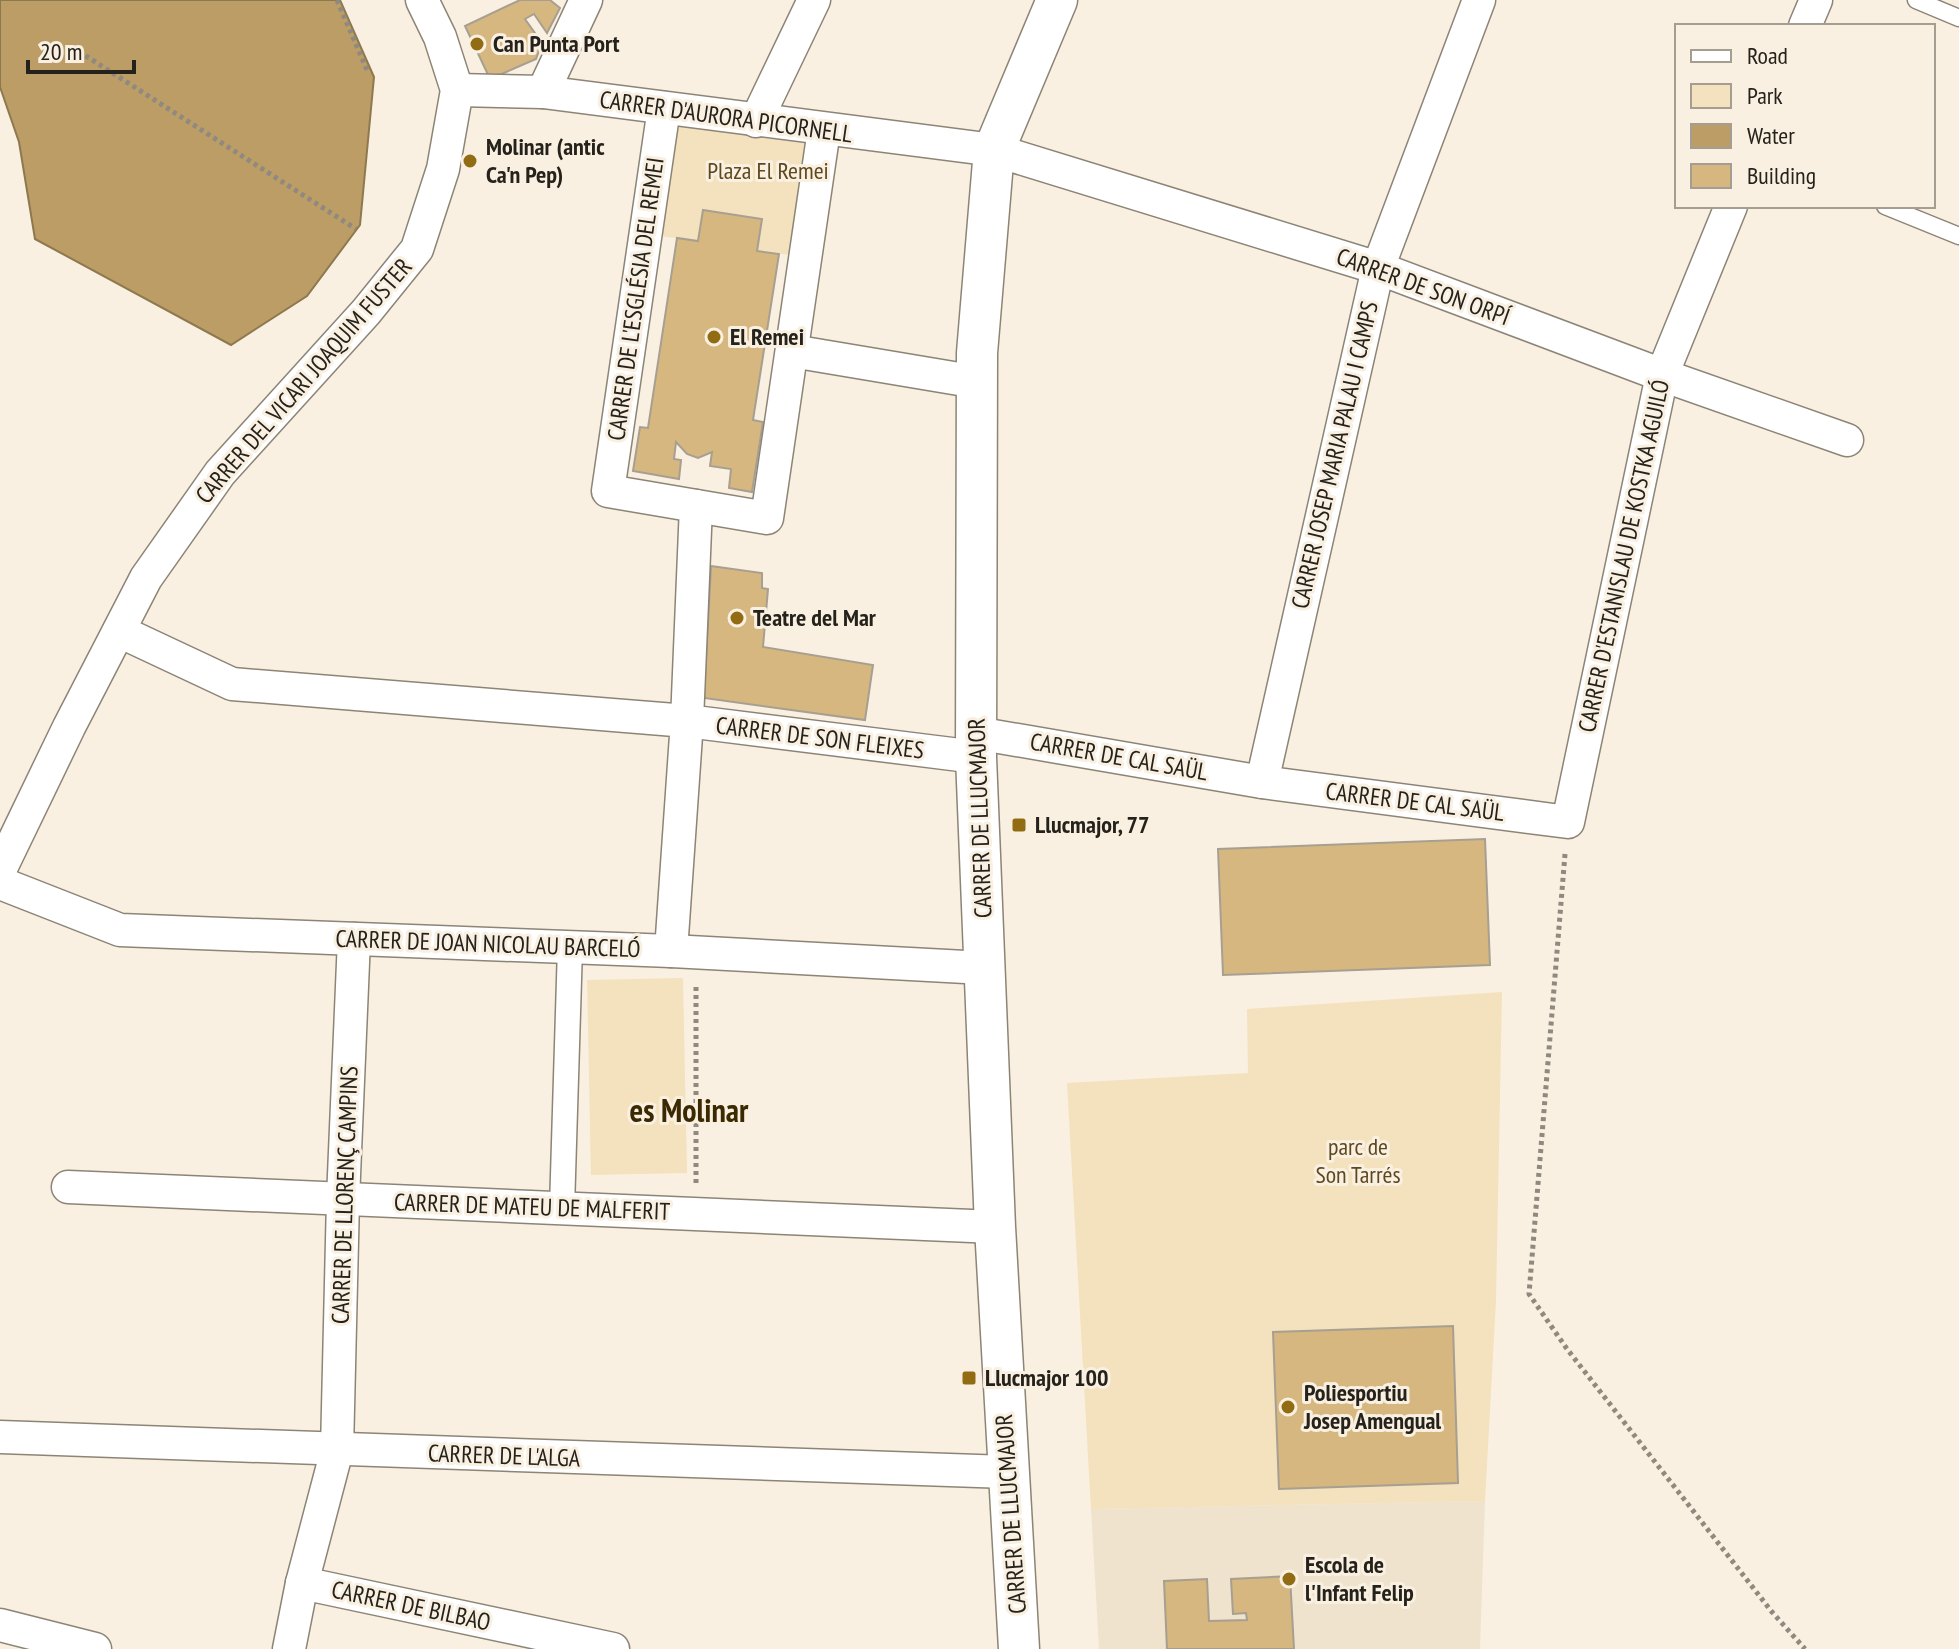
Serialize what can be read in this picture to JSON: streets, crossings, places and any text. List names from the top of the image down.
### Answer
{
  "streets": {
    "street": [
      "CARRER D'AURORA PICORNELL",
      "CARRER DE SON ORPÍ",
      "CARRER DE L'ESGLÉSIA DEL REMEI",
      "CARRER DEL VICARI JOAQUIM FUSTER",
      "CARRER JOSEP MARIA PALAU I CAMPS",
      "CARRER D'ESTANISLAU DE KOSTKA AGUILÓ",
      "CARRER DE SON FLEIXES",
      "CARRER DE CAL SAÜL",
      "CARRER DE LLUCMAJOR",
      "CARRER DE JOAN NICOLAU BARCELÓ",
      "CARRER DE LLORENÇ CAMPINS",
      "CARRER DE MATEU DE MALFERIT",
      "CARRER DE L'ALGA",
      "CARRER DE BILBAO"
    ]
  },
  "crossings": [
    ["CARRER D'AURORA PICORNELL", "CARRER DE SON ORPÍ"],
    ["CARRER D'AURORA PICORNELL", "CARRER DE L'ESGLÉSIA DEL REMEI"],
    ["CARRER D'AURORA PICORNELL", "CARRER DEL VICARI JOAQUIM FUSTER"],
    ["CARRER D'AURORA PICORNELL", "CARRER DE LLUCMAJOR"],
    ["CARRER DE SON ORPÍ", "CARRER JOSEP MARIA PALAU I CAMPS"],
    ["CARRER DE SON ORPÍ", "CARRER D'ESTANISLAU DE KOSTKA AGUILÓ"],
    ["CARRER DE SON ORPÍ", "CARRER DE LLUCMAJOR"],
    ["CARRER DE L'ESGLÉSIA DEL REMEI", "CARRER DE SON FLEIXES"],
    ["CARRER JOSEP MARIA PALAU I CAMPS", "CARRER DE CAL SAÜL"],
    ["CARRER D'ESTANISLAU DE KOSTKA AGUILÓ", "CARRER DE CAL SAÜL"],
    ["CARRER DE SON FLEIXES", "CARRER DE CAL SAÜL"],
    ["CARRER DE SON FLEIXES", "CARRER DE LLUCMAJOR"],
    ["CARRER DE CAL SAÜL", "CARRER DE LLUCMAJOR"],
    ["CARRER DE LLUCMAJOR", "CARRER DE JOAN NICOLAU BARCELÓ"],
    ["CARRER DE LLUCMAJOR", "CARRER DE MATEU DE MALFERIT"],
    ["CARRER DE LLUCMAJOR", "CARRER DE L'ALGA"],
    ["CARRER DE JOAN NICOLAU BARCELÓ", "CARRER DE LLORENÇ CAMPINS"],
    ["CARRER DE LLORENÇ CAMPINS", "CARRER DE MATEU DE MALFERIT"],
    ["CARRER DE LLORENÇ CAMPINS", "CARRER DE L'ALGA"],
    ["CARRER DE LLORENÇ CAMPINS", "CARRER DE BILBAO"]
  ],
  "districts": ["es Molinar"],
  "parks": ["Plaza El Remei", "parc de Son Tarrés"],
  "places": {
    "other": [
      "Can Punta Port",
      "Molinar (antic Ca'n Pep)",
      "El Remei",
      "Teatre del Mar",
      "Poliesportiu Josep Amengual",
      "Escola de l'Infant Felip"
    ],
    "transit": ["Llucmajor, 77", "Llucmajor 100"]
  },
  "legend": [
    "Road",
    "Park",
    "Water",
    "Building"
  ],
  "scale_bar": "20 m"
}
